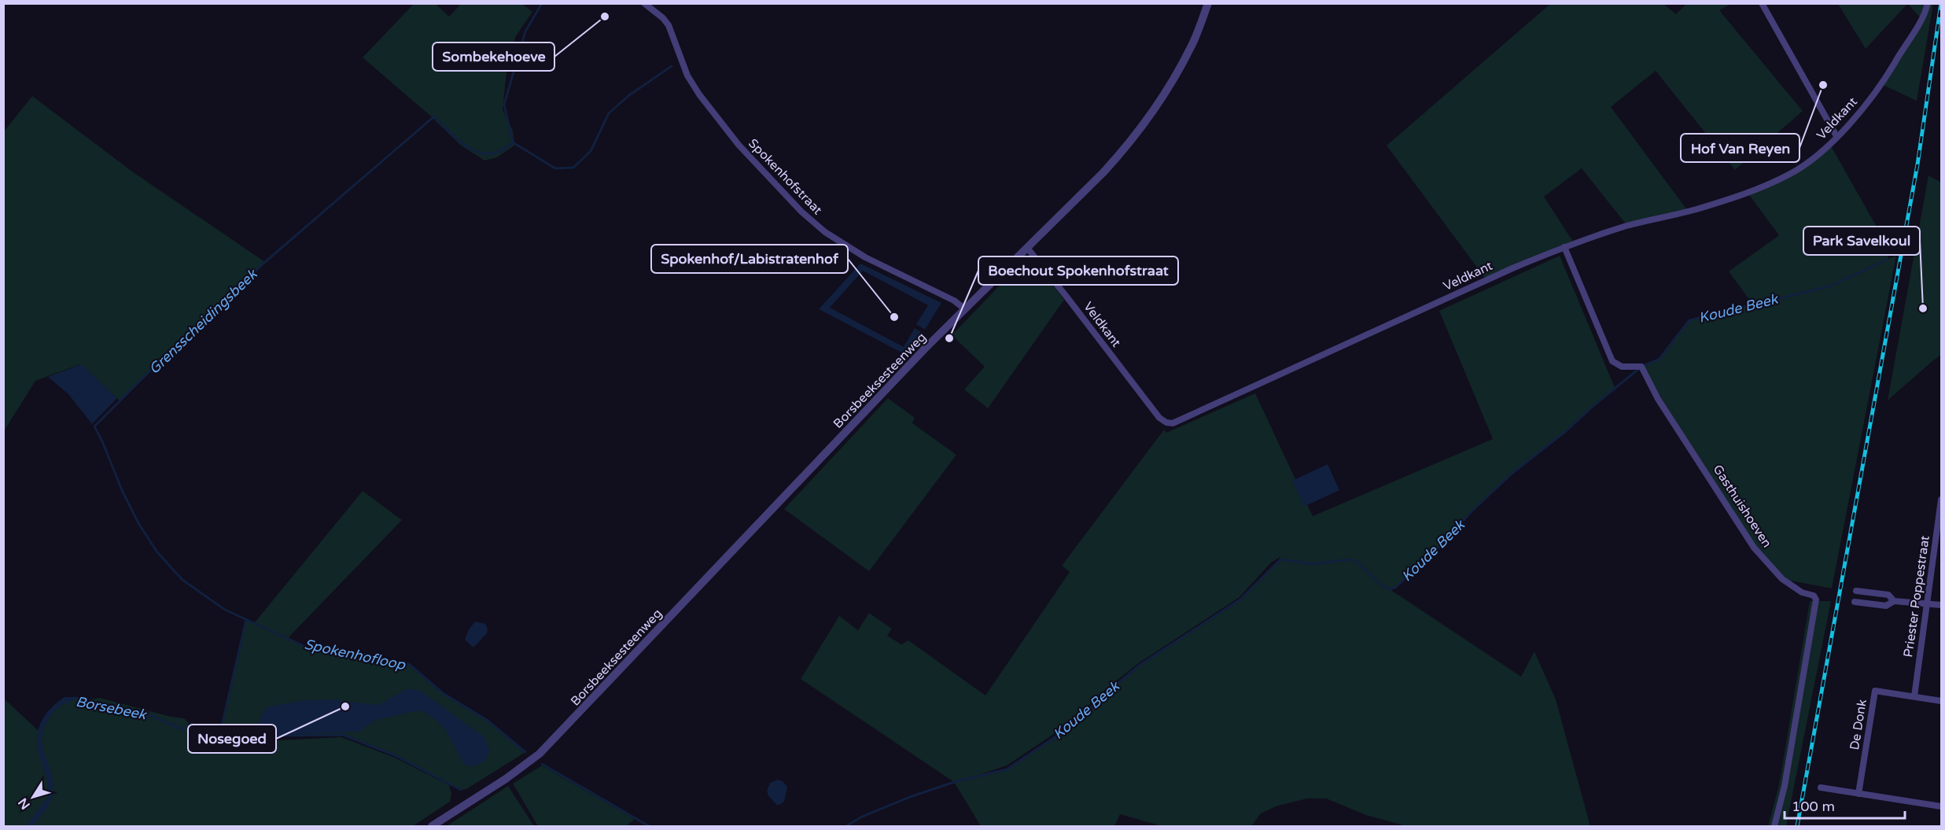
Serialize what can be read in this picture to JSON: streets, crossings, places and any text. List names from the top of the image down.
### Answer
{
  "streets": {
    "street": [
      "Veldkant",
      "Spokenhofstraat",
      "Borsbeeksesteenweg",
      "Gasthuishoeven",
      "Priester Poppestraat",
      "De Donk"
    ]
  },
  "crossings": [
    ["Veldkant", "Borsbeeksesteenweg"],
    ["Veldkant", "Gasthuishoeven"],
    ["Spokenhofstraat", "Borsbeeksesteenweg"],
    ["Priester Poppestraat", "De Donk"]
  ],
  "water": [
    "Koude Beek",
    "Grensscheidingsbeek",
    "Spokenhofloop",
    "Borsebeek"
  ],
  "places": [
    "Sombekehoeve",
    "Hof Van Reyen",
    "Park Savelkoul",
    "Spokenhof/Labistratenhof",
    "Boechout Spokenhofstraat",
    "Nosegoed"
  ],
  "scale_bar": "100 m",
  "north": "bottom left"
}
